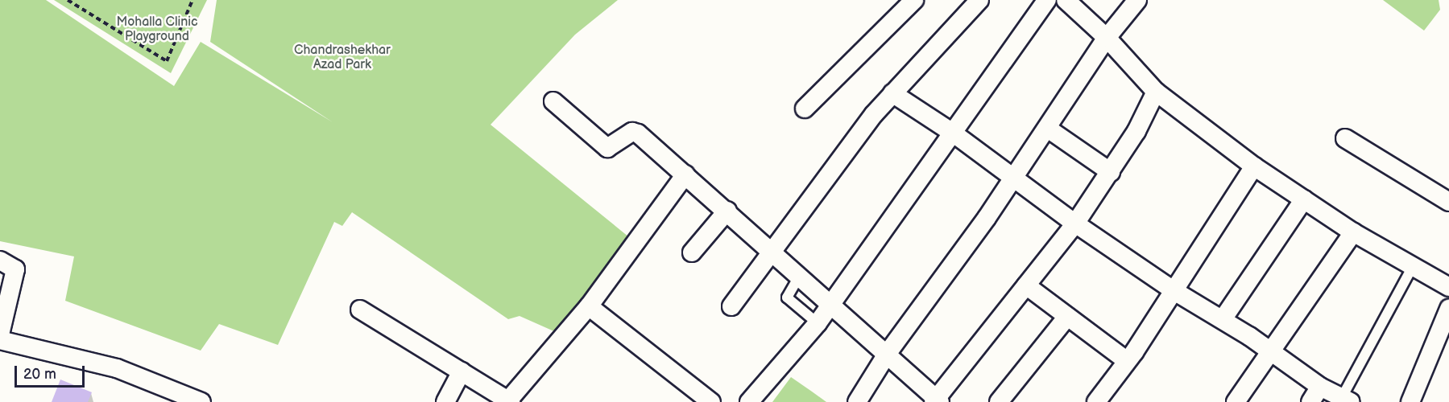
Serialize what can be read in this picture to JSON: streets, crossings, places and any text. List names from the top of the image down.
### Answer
{
  "parks": ["Mohalla Clinic Playground", "Chandrashekhar Azad Park"],
  "scale_bar": "20 m"
}
